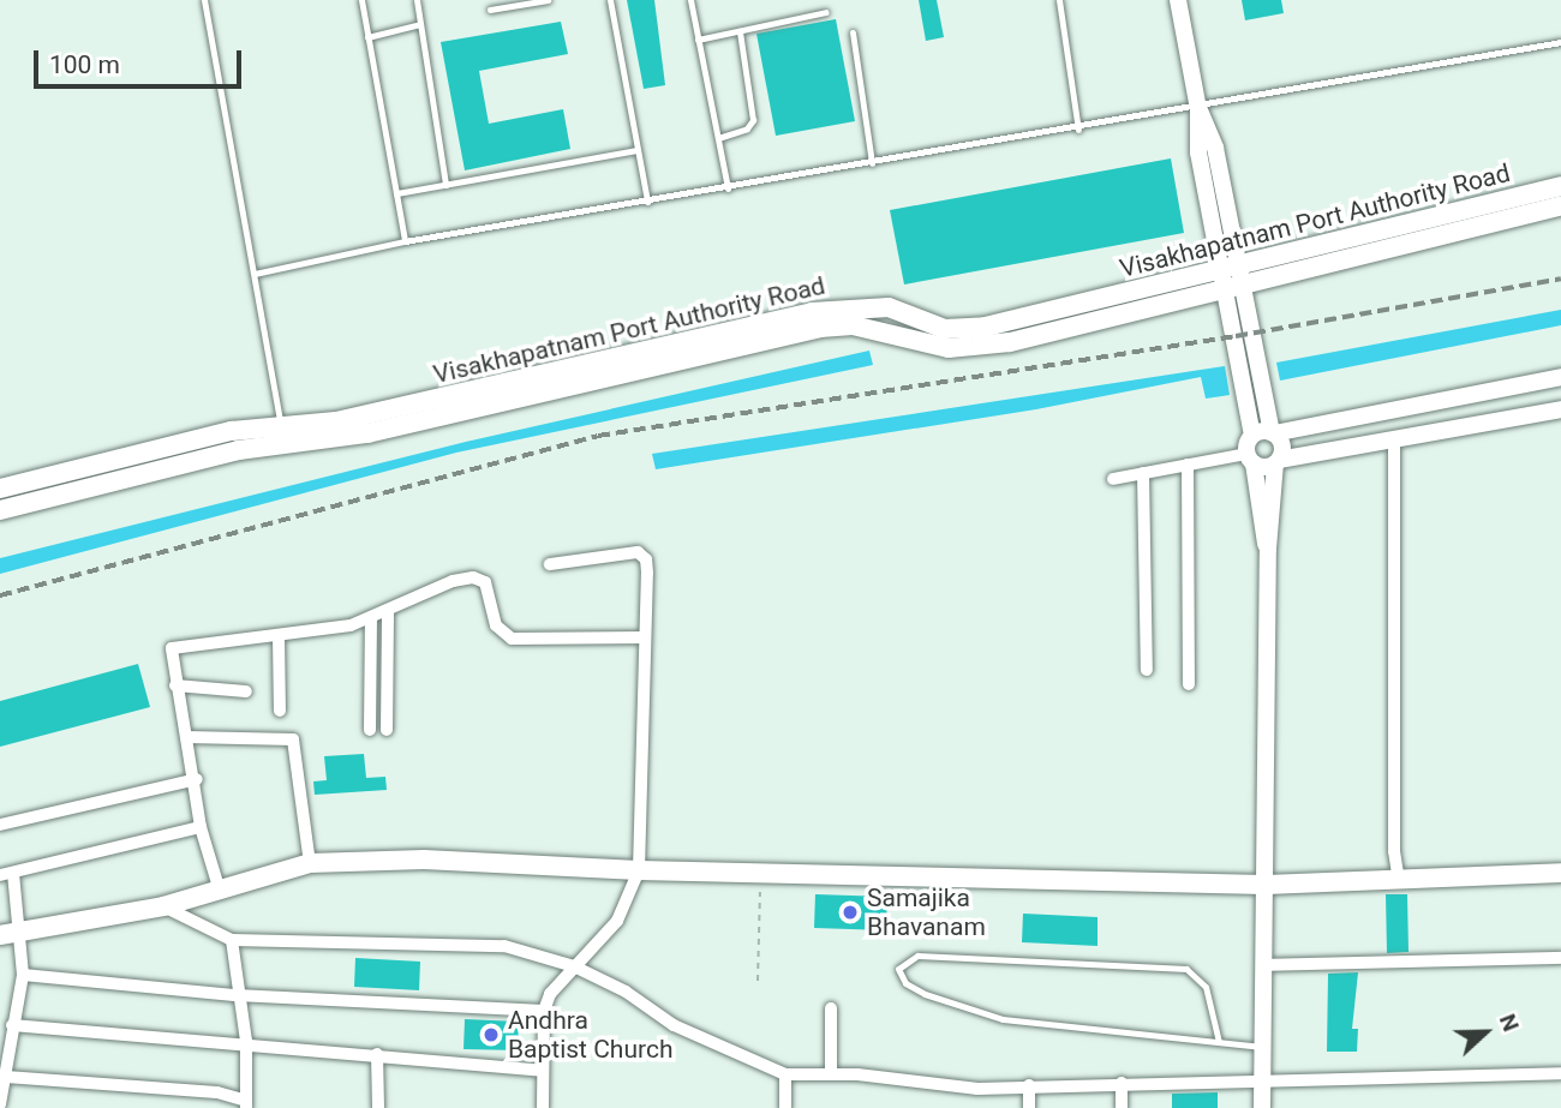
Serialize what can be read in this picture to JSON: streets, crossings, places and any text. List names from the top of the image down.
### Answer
{
  "streets": {
    "main road": ["Visakhapatnam Port Authority Road"]
  },
  "places": ["Samajika Bhavanam", "Andhra Baptist Church"],
  "scale_bar": "100 m",
  "north": "right"
}
